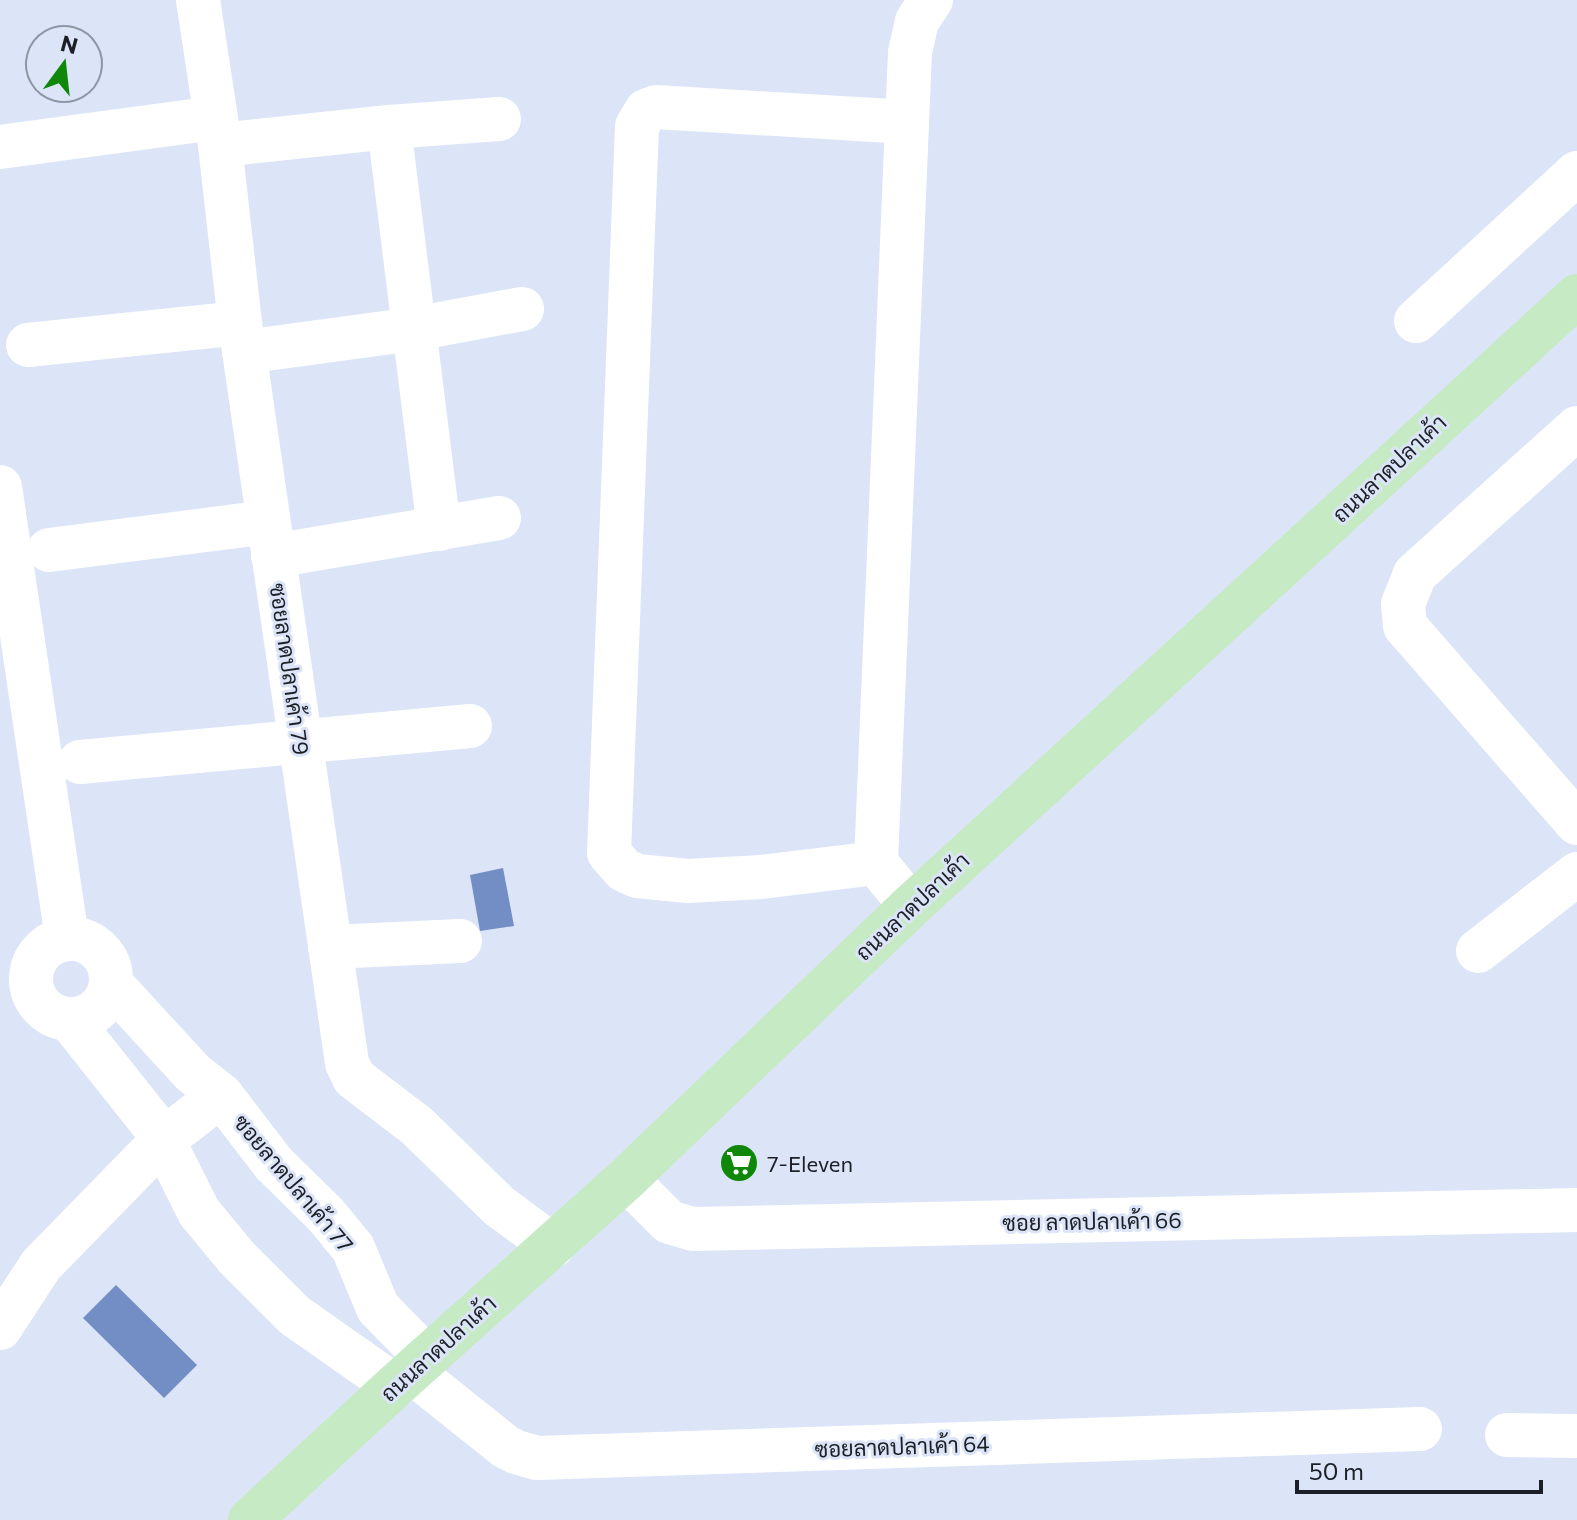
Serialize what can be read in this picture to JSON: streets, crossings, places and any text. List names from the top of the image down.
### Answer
{
  "streets": {
    "main road": ["ถนนลาดปลาเค้า"],
    "street": [
      "ซอยลาดปลาเค้า 79",
      "ซอยลาดปลาเค้า 77",
      "ซอย ลาดปลาเค้า 66",
      "ซอยลาดปลาเค้า 64"
    ]
  },
  "crossings": [
    ["ถนนลาดปลาเค้า", "ซอยลาดปลาเค้า 79"],
    ["ถนนลาดปลาเค้า", "ซอยลาดปลาเค้า 77"],
    ["ถนนลาดปลาเค้า", "ซอย ลาดปลาเค้า 66"],
    ["ถนนลาดปลาเค้า", "ซอยลาดปลาเค้า 64"],
    ["ซอยลาดปลาเค้า 77", "ซอยลาดปลาเค้า 64"]
  ],
  "places": {
    "supermarket": ["7-Eleven"]
  },
  "scale_bar": "50 m",
  "north": "top"
}
